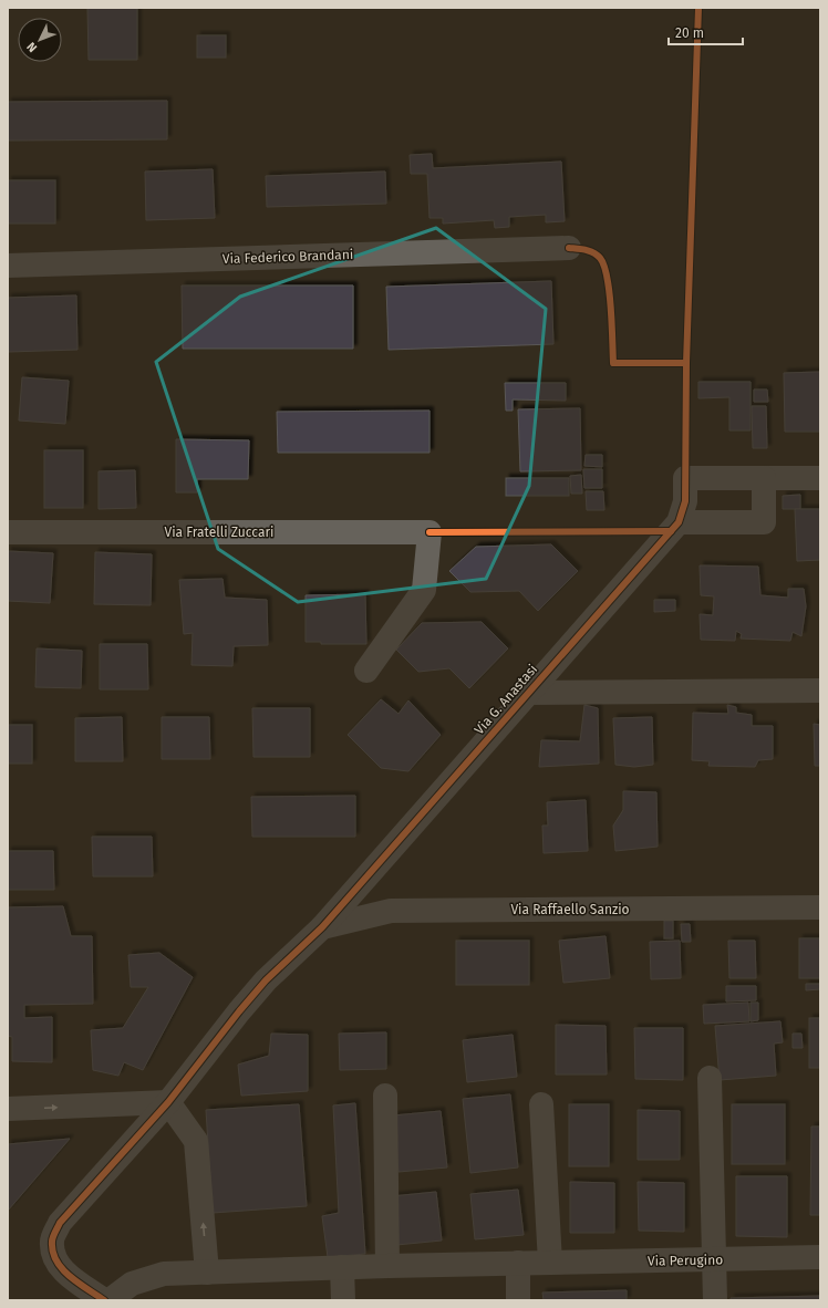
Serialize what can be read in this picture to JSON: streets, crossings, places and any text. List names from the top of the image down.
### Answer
{
  "streets": {
    "street": [
      "Via Federico Brandani",
      "Via Fratelli Zuccari",
      "Via G. Anastasi",
      "Via Raffaello Sanzio",
      "Via Perugino"
    ]
  },
  "crossings": [
    ["Via G. Anastasi", "Via Raffaello Sanzio"]
  ],
  "scale_bar": "20 m",
  "north": "bottom left"
}
